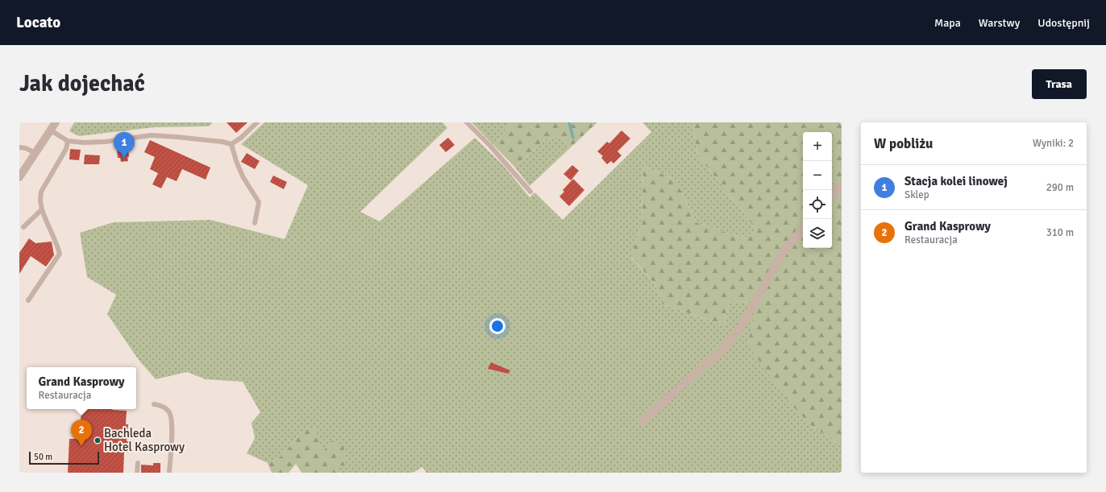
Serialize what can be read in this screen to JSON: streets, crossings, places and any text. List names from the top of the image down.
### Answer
{
  "places": ["Bachleda Hotel Kasprowy"],
  "scale_bar": "50 m",
  "page": {
    "header": "Locato",
    "nav": ["Mapa", "Warstwy", "Udostępnij"],
    "buttons": "Trasa",
    "title": "Jak dojechać",
    "heading": ["W pobliżu", "Wyniki: 2"],
    "map_buttons": ["+", "−"],
    "pins": ["1", "2"],
    "list": [
      {
        "mark": "1",
        "name": "Stacja kolei linowej",
        "note": "Sklep",
        "value": "290 m"
      },
      {
        "mark": "2",
        "name": "Grand Kasprowy",
        "note": "Restauracja",
        "value": "310 m"
      }
    ],
    "popup": ["Grand Kasprowy", "Restauracja"],
    "scale": "50 m"
  }
}
